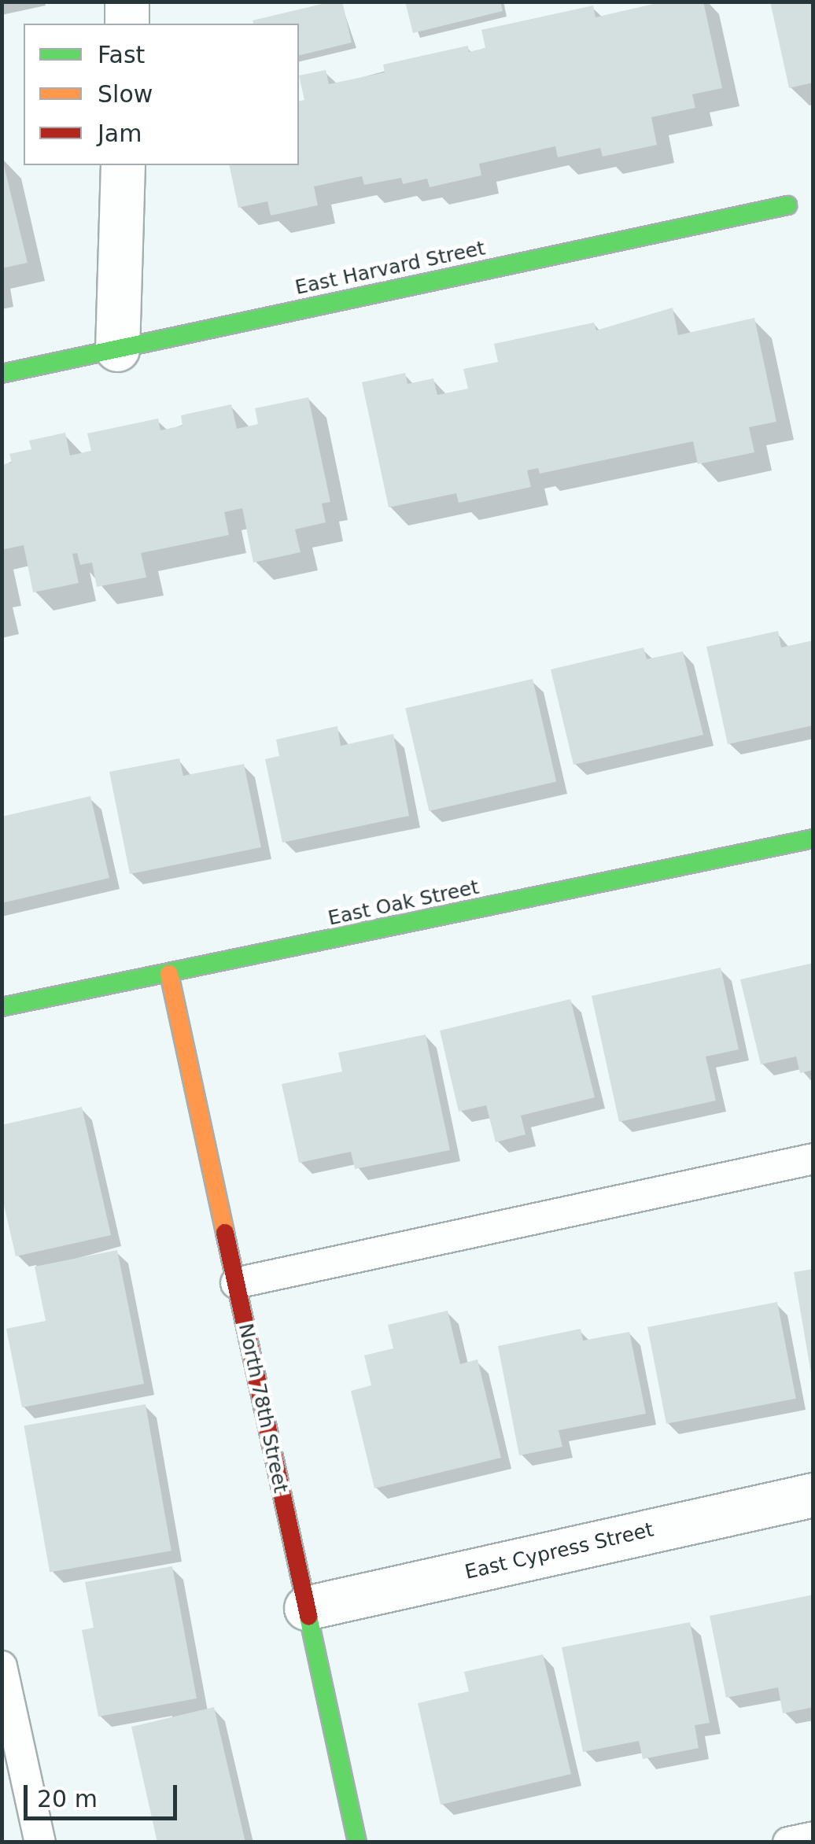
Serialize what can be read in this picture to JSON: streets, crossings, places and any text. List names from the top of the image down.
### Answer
{
  "streets": {
    "street": [
      "East Harvard Street",
      "East Oak Street",
      "North 78th Street",
      "East Cypress Street"
    ]
  },
  "crossings": [
    ["East Oak Street", "North 78th Street"],
    ["North 78th Street", "East Cypress Street"]
  ],
  "legend": ["Fast", "Slow", "Jam"],
  "scale_bar": "20 m"
}
